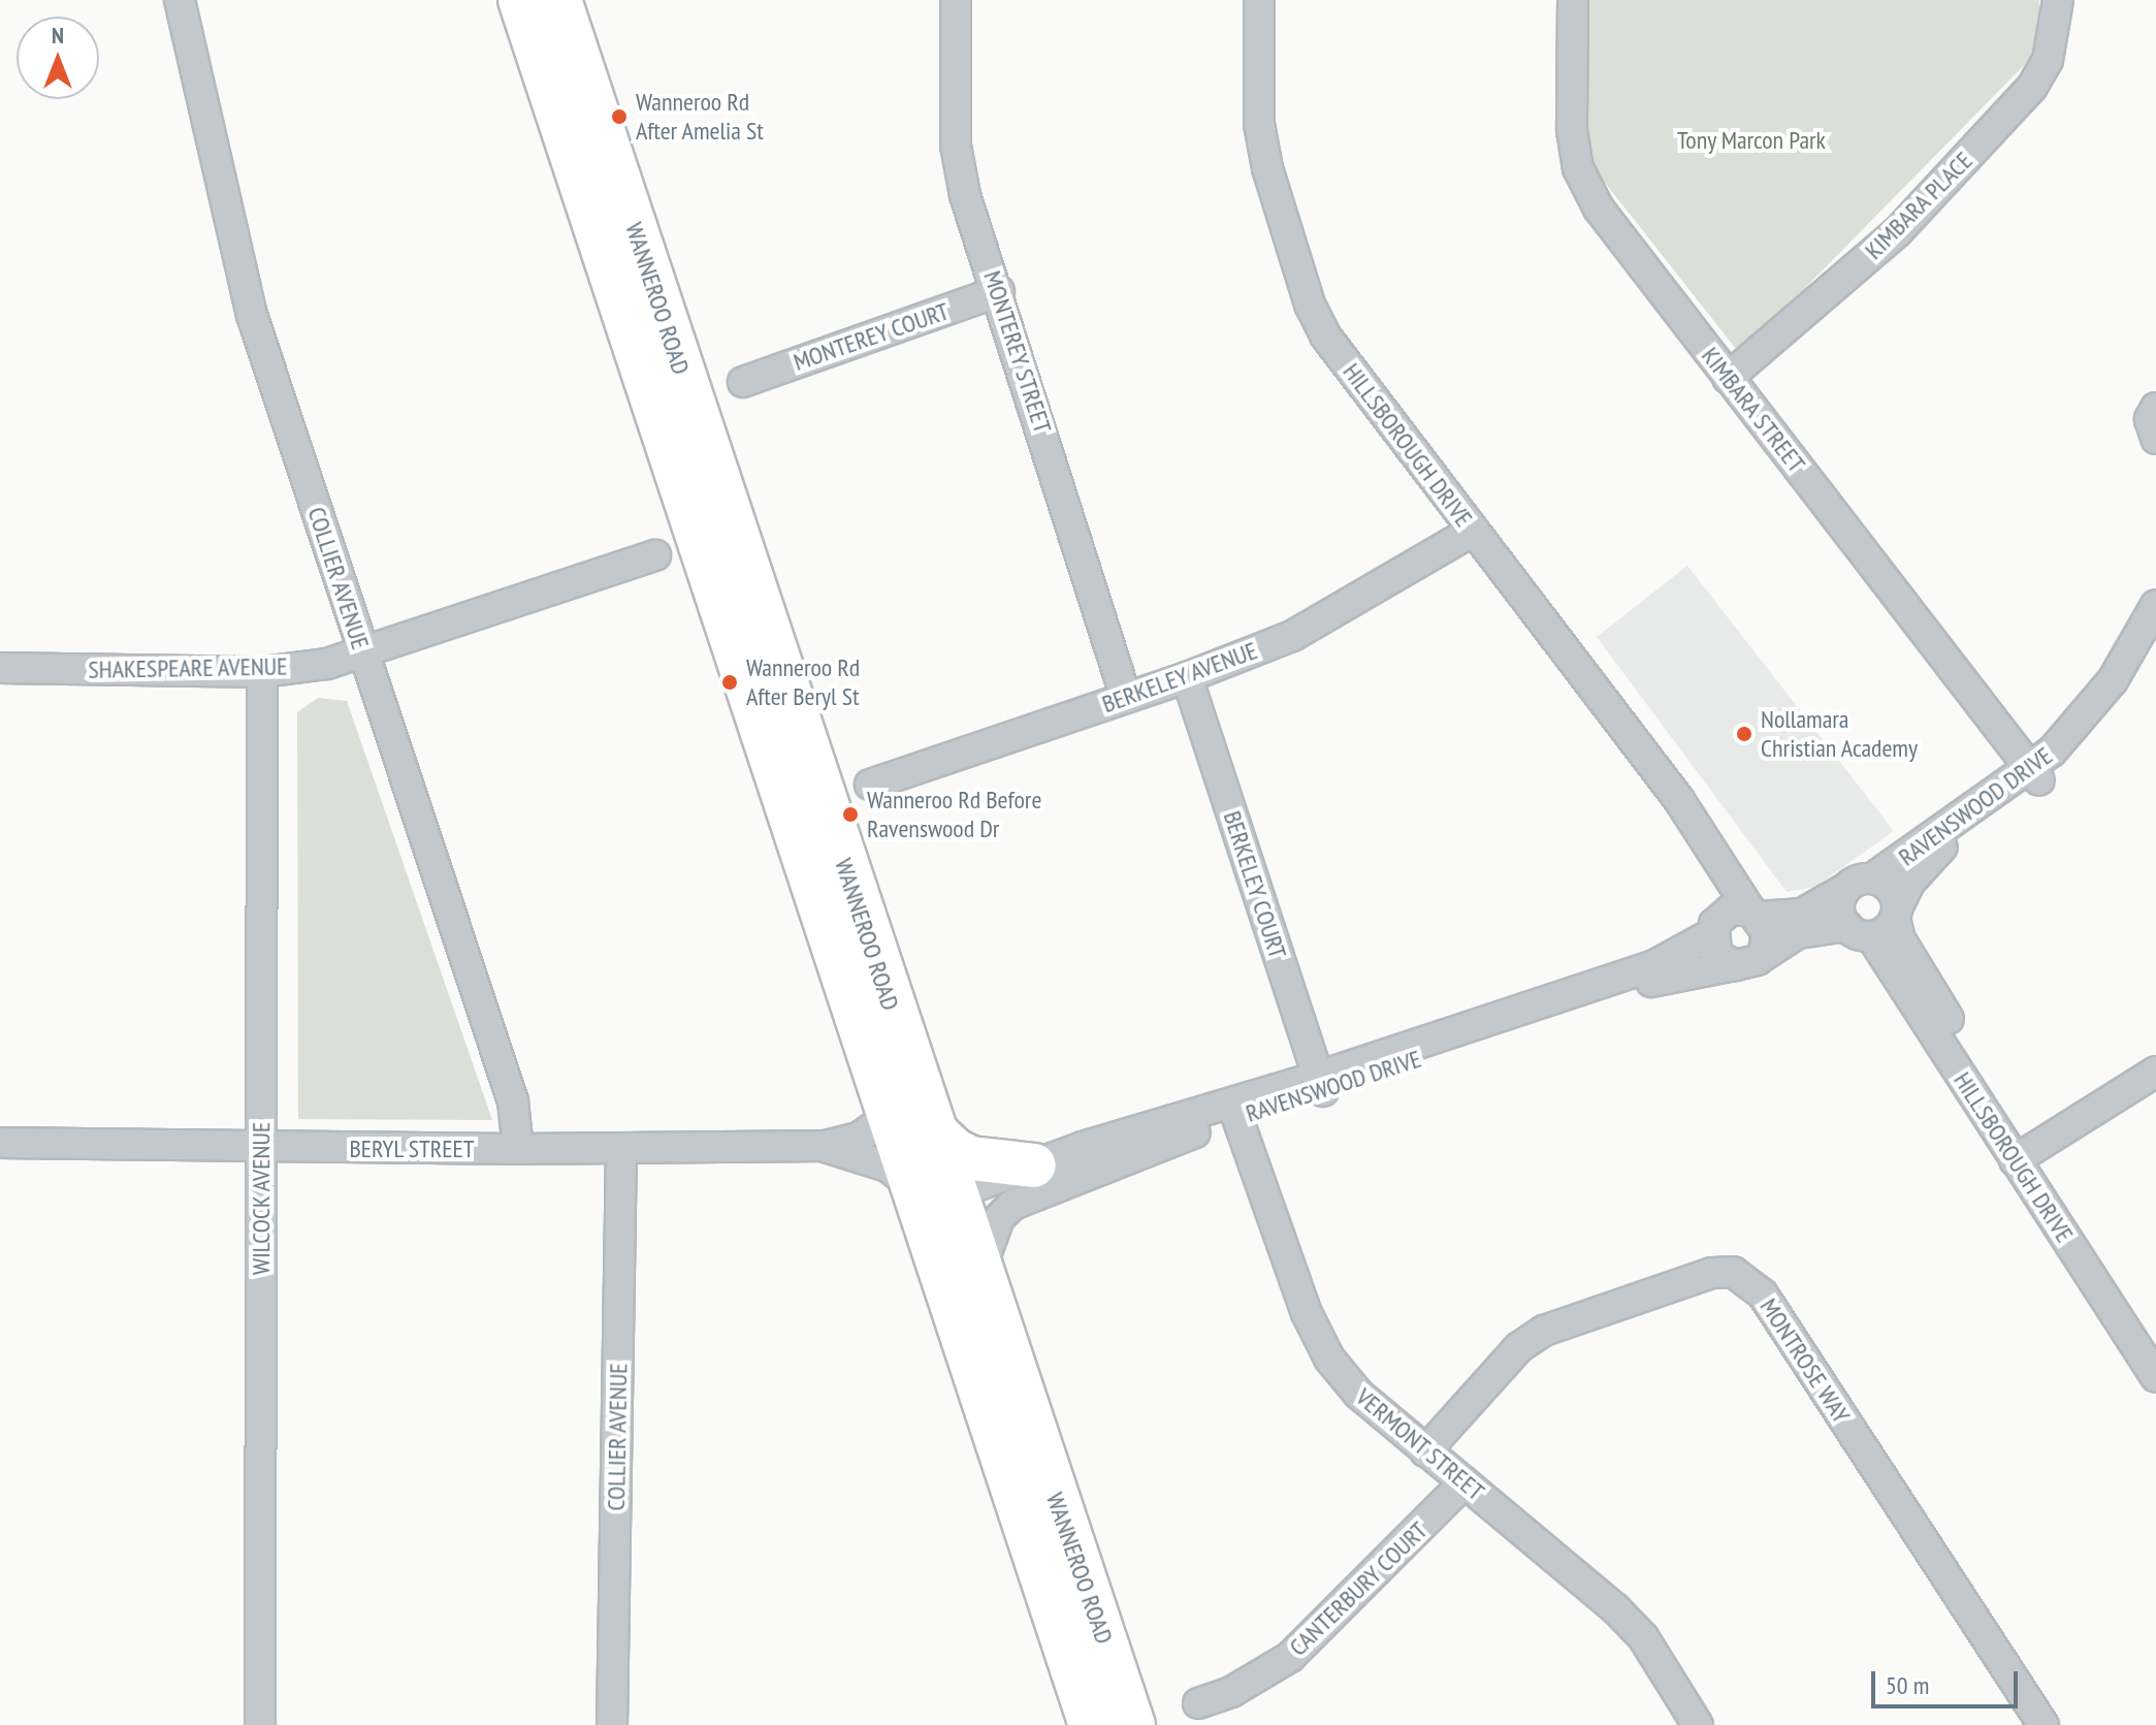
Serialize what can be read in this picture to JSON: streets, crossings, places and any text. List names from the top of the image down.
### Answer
{
  "streets": {
    "highway": ["WANNEROO ROAD"],
    "street": [
      "KIMBARA PLACE",
      "MONTEREY COURT",
      "MONTEREY STREET",
      "KIMBARA STREET",
      "HILLSBOROUGH DRIVE",
      "COLLIER AVENUE",
      "SHAKESPEARE AVENUE",
      "BERKELEY AVENUE",
      "RAVENSWOOD DRIVE",
      "BERKELEY COURT",
      "BERYL STREET",
      "WILCOCK AVENUE",
      "MONTROSE WAY",
      "VERMONT STREET",
      "CANTERBURY COURT"
    ]
  },
  "crossings": [
    ["KIMBARA PLACE", "KIMBARA STREET"],
    ["WANNEROO ROAD", "RAVENSWOOD DRIVE"],
    ["WANNEROO ROAD", "BERYL STREET"],
    ["MONTEREY COURT", "MONTEREY STREET"],
    ["MONTEREY STREET", "BERKELEY AVENUE"],
    ["KIMBARA STREET", "RAVENSWOOD DRIVE"],
    ["HILLSBOROUGH DRIVE", "BERKELEY AVENUE"],
    ["HILLSBOROUGH DRIVE", "RAVENSWOOD DRIVE"],
    ["COLLIER AVENUE", "SHAKESPEARE AVENUE"],
    ["COLLIER AVENUE", "BERYL STREET"],
    ["SHAKESPEARE AVENUE", "WILCOCK AVENUE"],
    ["BERKELEY AVENUE", "BERKELEY COURT"],
    ["RAVENSWOOD DRIVE", "BERKELEY COURT"],
    ["RAVENSWOOD DRIVE", "VERMONT STREET"],
    ["BERYL STREET", "WILCOCK AVENUE"],
    ["MONTROSE WAY", "VERMONT STREET"],
    ["VERMONT STREET", "CANTERBURY COURT"]
  ],
  "parks": ["Tony Marcon Park"],
  "places": [
    "Wanneroo Rd After Amelia St",
    "Wanneroo Rd After Beryl St",
    "Nollamara Christian Academy",
    "Wanneroo Rd Before Ravenswood Dr"
  ],
  "scale_bar": "50 m",
  "north": "top"
}
